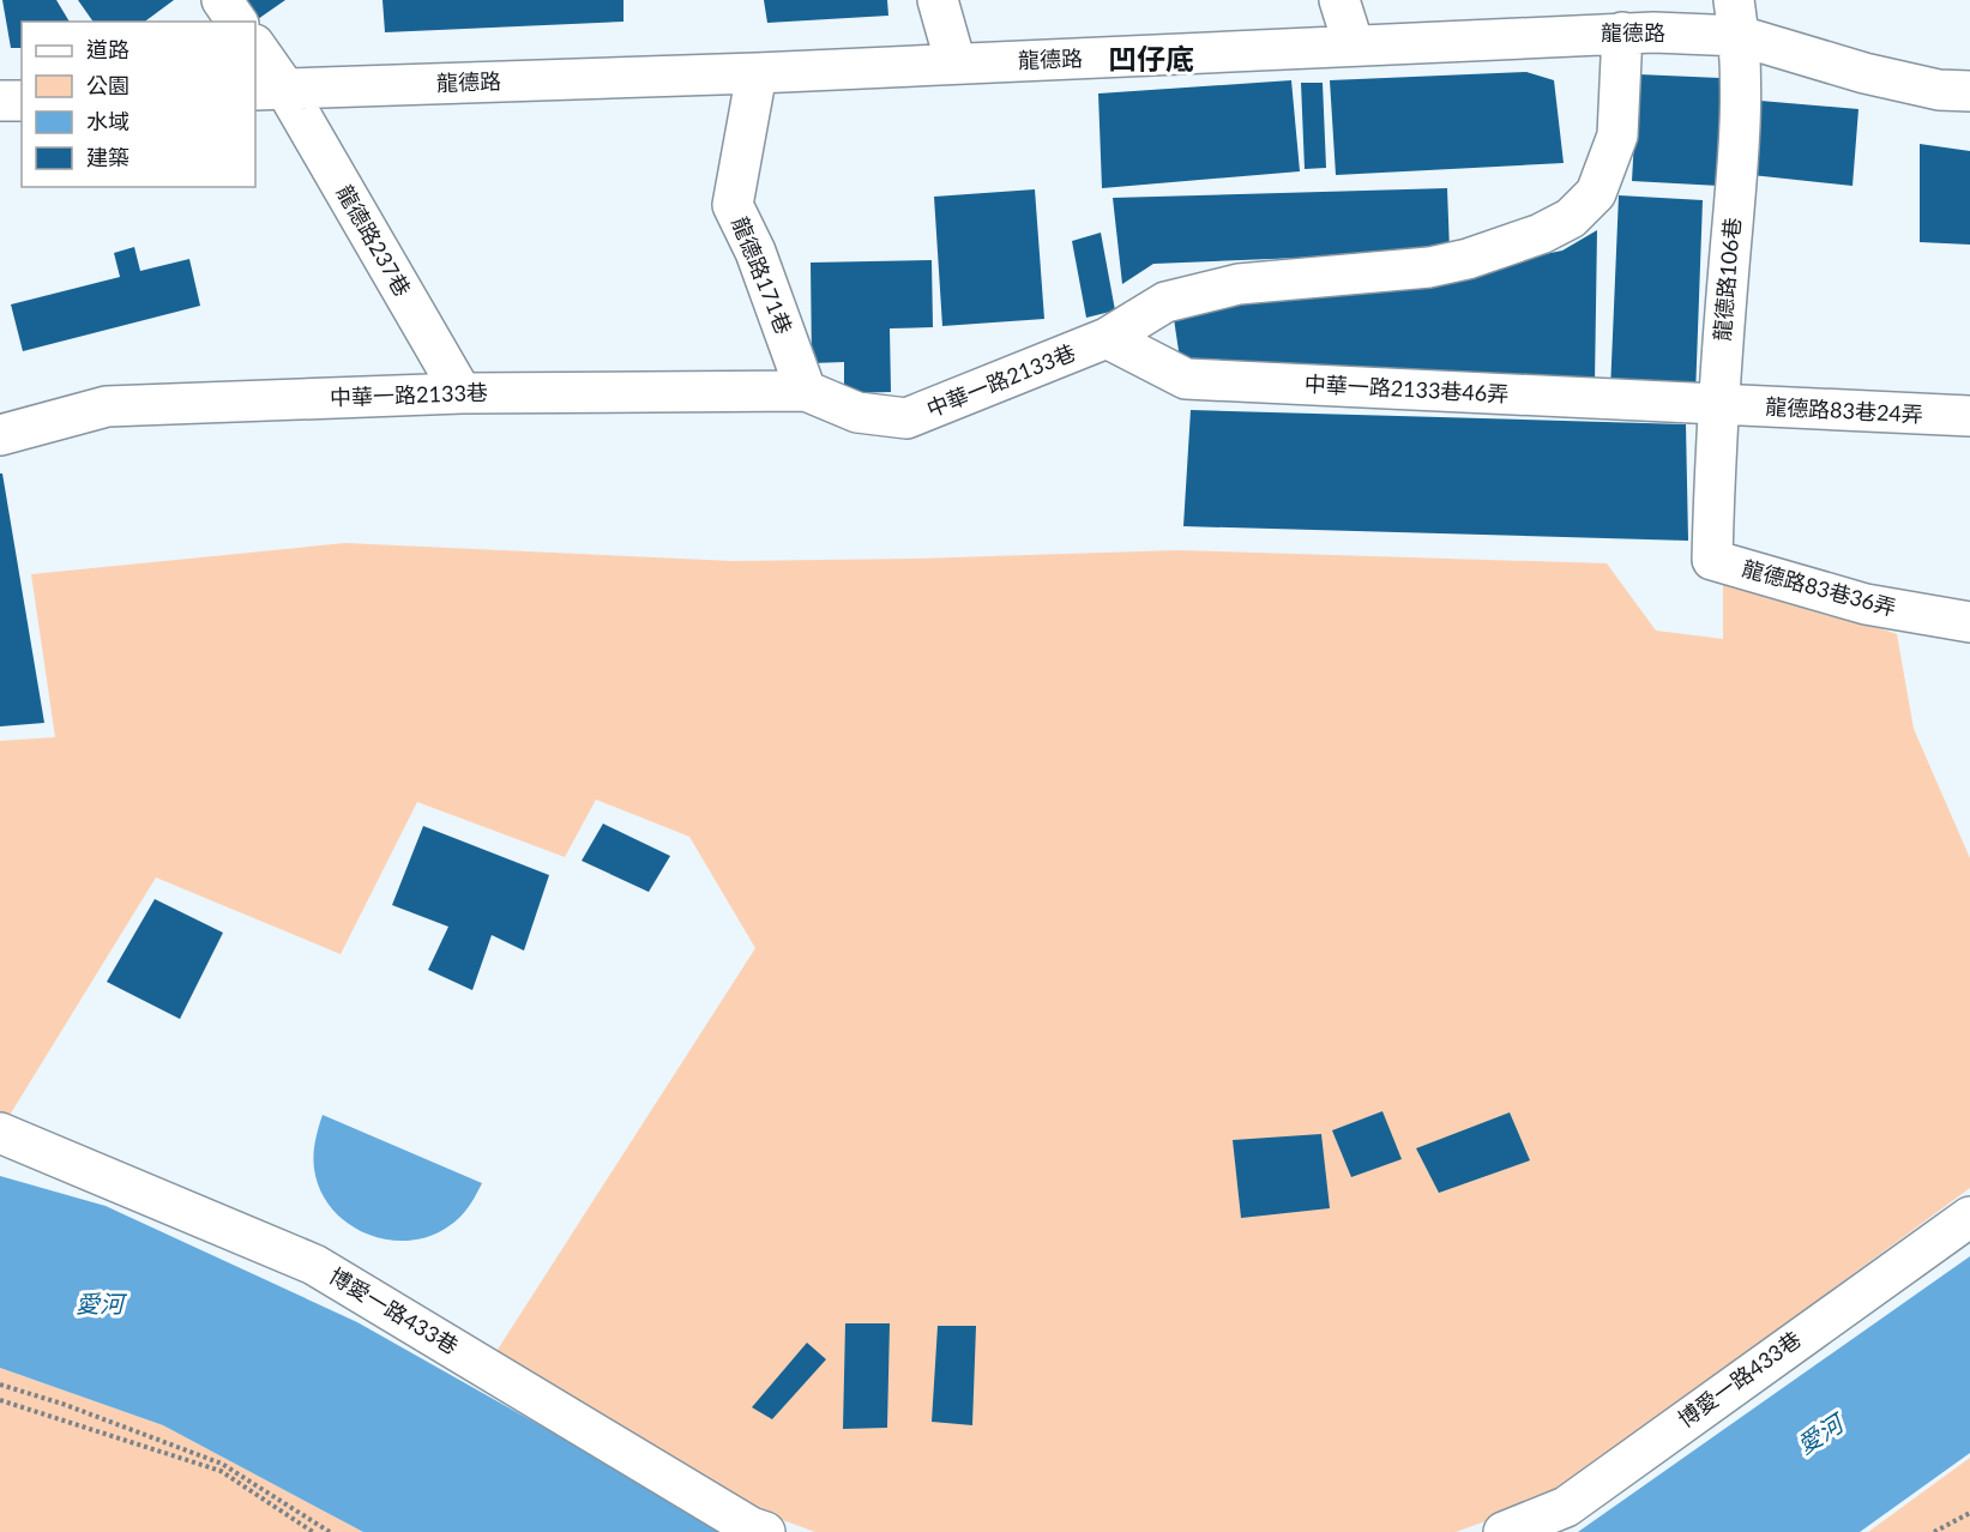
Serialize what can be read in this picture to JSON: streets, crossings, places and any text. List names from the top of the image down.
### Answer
{
  "streets": {
    "street": [
      "龍德路",
      "龍德路237巷",
      "龍德路171巷",
      "龍德路106巷",
      "中華一路2133巷",
      "中華一路2133巷46弄",
      "龍德路83巷24弄",
      "龍德路83巷36弄",
      "博愛一路433巷"
    ]
  },
  "crossings": [
    ["龍德路", "龍德路237巷"],
    ["龍德路", "龍德路171巷"],
    ["龍德路", "龍德路106巷"],
    ["龍德路", "中華一路2133巷"],
    ["龍德路237巷", "中華一路2133巷"],
    ["龍德路171巷", "中華一路2133巷"],
    ["龍德路106巷", "中華一路2133巷46弄"],
    ["龍德路106巷", "龍德路83巷24弄"],
    ["龍德路106巷", "龍德路83巷36弄"],
    ["中華一路2133巷", "中華一路2133巷46弄"],
    ["中華一路2133巷46弄", "龍德路83巷24弄"]
  ],
  "districts": ["凹仔底"],
  "water": ["愛河"],
  "legend": [
    "道路",
    "公園",
    "水域",
    "建築"
  ]
}
